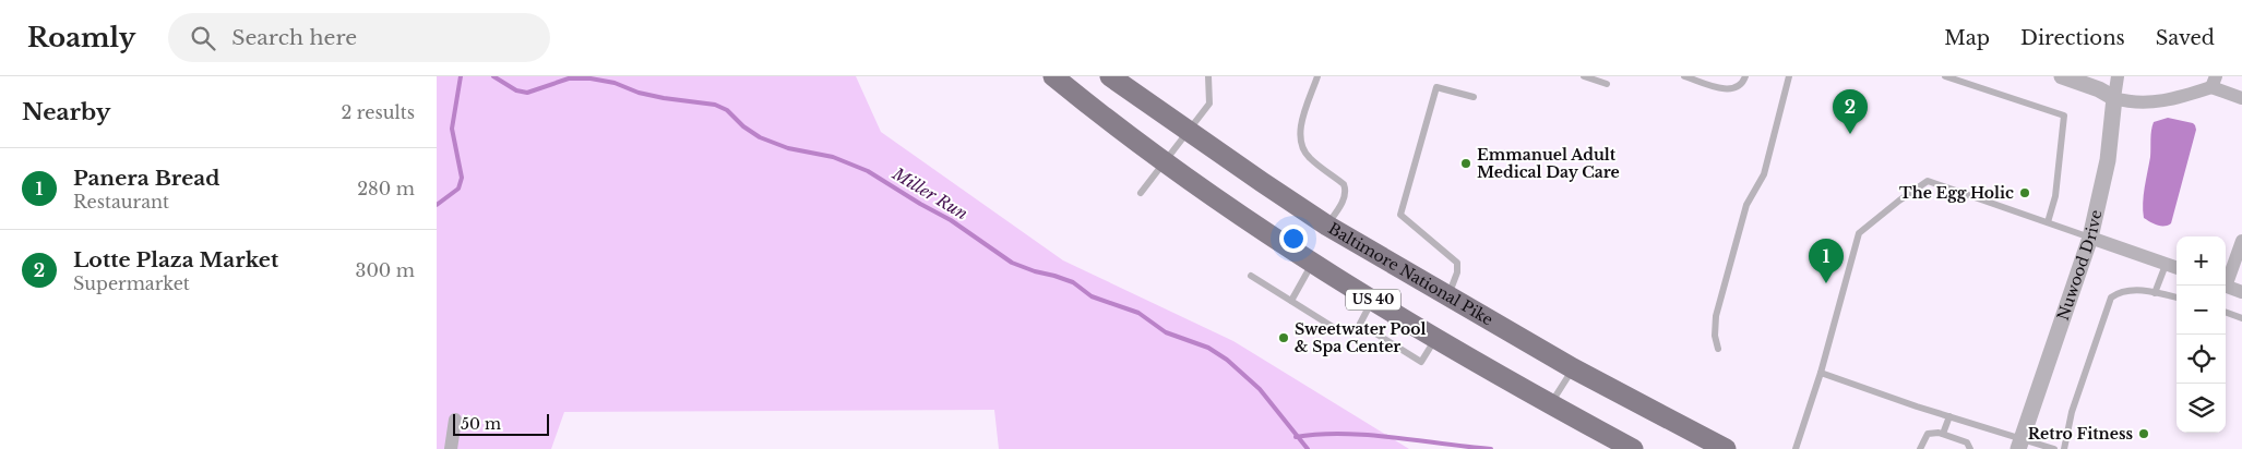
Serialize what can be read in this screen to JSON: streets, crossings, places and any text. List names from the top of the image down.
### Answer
{
  "streets": {
    "main road": ["Baltimore National Pike", "US 40"],
    "street": ["Nuwood Drive"]
  },
  "water": ["Miller Run"],
  "places": [
    "Emmanuel Adult Medical Day Care",
    "The Egg Holic",
    "Sweetwater Pool & Spa Center",
    "Retro Fitness"
  ],
  "scale_bar": "50 m",
  "page": {
    "header": "Roamly",
    "search": "Search here",
    "nav": ["Map", "Directions", "Saved"],
    "heading": ["Nearby", "2 results"],
    "pins": ["2", "1"],
    "list": [
      {
        "mark": "1",
        "name": "Panera Bread",
        "note": "Restaurant",
        "value": "280 m"
      },
      {
        "mark": "2",
        "name": "Lotte Plaza Market",
        "note": "Supermarket",
        "value": "300 m"
      }
    ],
    "map_buttons": ["+", "−"],
    "scale": "50 m"
  }
}
